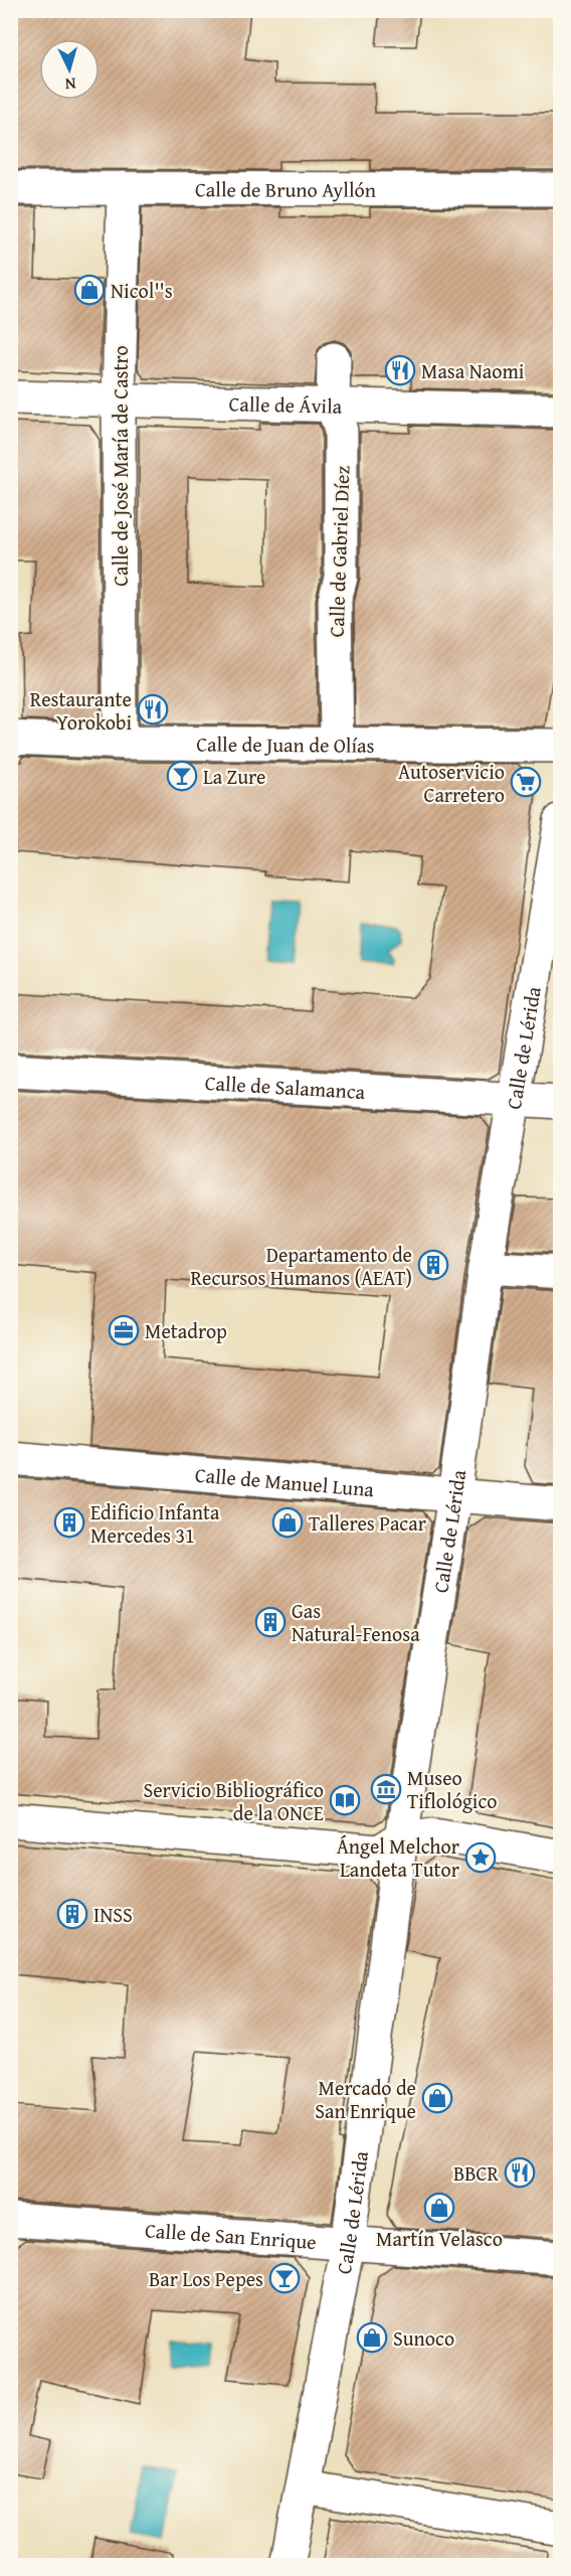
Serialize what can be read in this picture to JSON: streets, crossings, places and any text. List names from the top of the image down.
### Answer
{
  "streets": {
    "street": [
      "Calle de Bruno Ayllón",
      "Calle de Ávila",
      "Calle de José María de Castro",
      "Calle de Gabriel Díez",
      "Calle de Juan de Olías",
      "Calle de Lérida",
      "Calle de Salamanca",
      "Calle de Manuel Luna",
      "Calle de San Enrique"
    ]
  },
  "crossings": [
    ["Calle de Bruno Ayllón", "Calle de José María de Castro"],
    ["Calle de Ávila", "Calle de José María de Castro"],
    ["Calle de Ávila", "Calle de Gabriel Díez"],
    ["Calle de José María de Castro", "Calle de Juan de Olías"],
    ["Calle de Gabriel Díez", "Calle de Juan de Olías"],
    ["Calle de Lérida", "Calle de Salamanca"],
    ["Calle de Lérida", "Calle de Manuel Luna"],
    ["Calle de Lérida", "Calle de San Enrique"]
  ],
  "places": {
    "shop": [
      "Nicol''s",
      "Talleres Pacar",
      "Mercado de San Enrique",
      "Martín Velasco",
      "Sunoco"
    ],
    "restaurant": ["Masa Naomi", "Restaurante Yorokobi", "BBCR"],
    "bar": ["La Zure", "Bar Los Pepes"],
    "supermarket": ["Autoservicio Carretero"],
    "building": [
      "Departamento de Recursos Humanos (AEAT)",
      "Edificio Infanta Mercedes 31",
      "Gas Natural-Fenosa",
      "INSS"
    ],
    "office": ["Metadrop"],
    "museum": ["Museo Tiflológico"],
    "library": ["Servicio Bibliográfico de la ONCE"],
    "place": ["Ángel Melchor Landeta Tutor"]
  },
  "north": "bottom"
}
